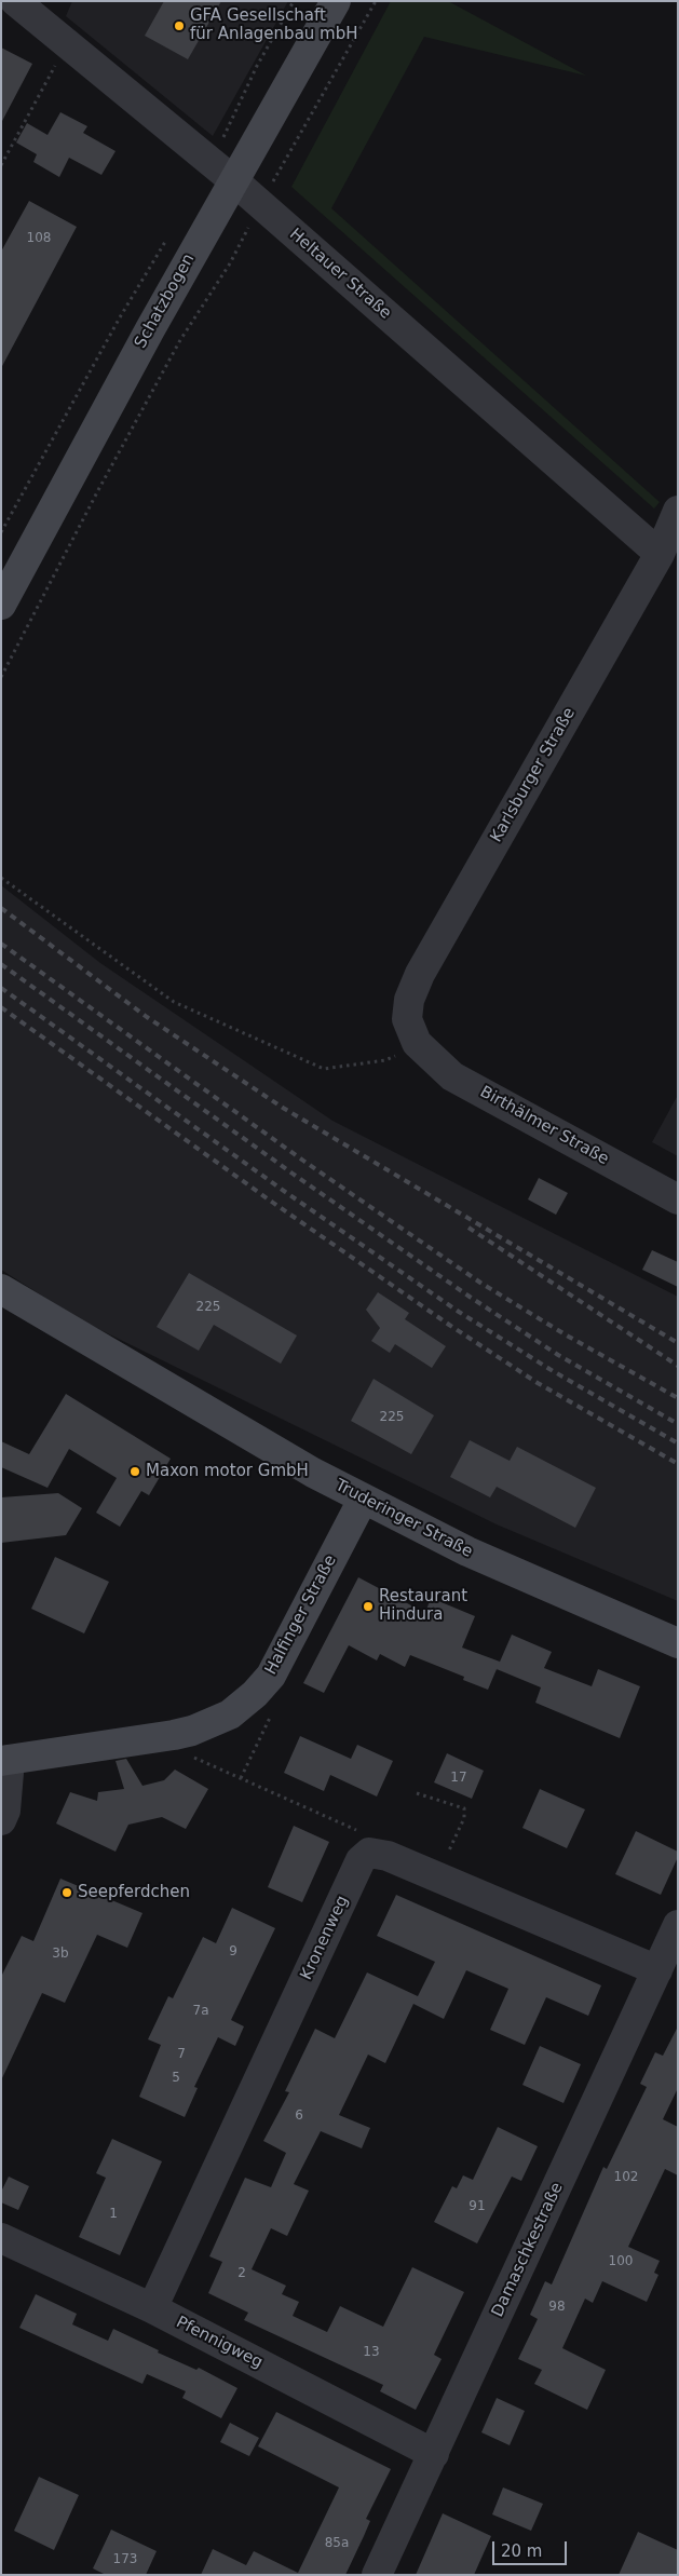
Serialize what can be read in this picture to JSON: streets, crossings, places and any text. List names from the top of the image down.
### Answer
{
  "streets": {
    "street": [
      "Heltauer Straße",
      "Schatzbogen",
      "Karlsburger Straße",
      "Birthälmer Straße",
      "Truderinger Straße",
      "Halfinger Straße",
      "Kronenweg",
      "Damaschkestraße",
      "Pfennigweg"
    ]
  },
  "crossings": [
    ["Heltauer Straße", "Schatzbogen"],
    ["Heltauer Straße", "Karlsburger Straße"],
    ["Karlsburger Straße", "Birthälmer Straße"],
    ["Truderinger Straße", "Halfinger Straße"],
    ["Kronenweg", "Damaschkestraße"],
    ["Kronenweg", "Pfennigweg"],
    ["Damaschkestraße", "Pfennigweg"]
  ],
  "places": [
    "GFA Gesellschaft für Anlagenbau mbH",
    "Maxon motor GmbH",
    "Restaurant Hindura",
    "Seepferdchen"
  ],
  "house_numbers": [
    "108",
    "225",
    "225",
    "17",
    "9",
    "3b",
    "7a",
    "7",
    "5",
    "6",
    "102",
    "91",
    "1",
    "100",
    "2",
    "98",
    "13",
    "85a",
    "173"
  ],
  "scale_bar": "20 m"
}
